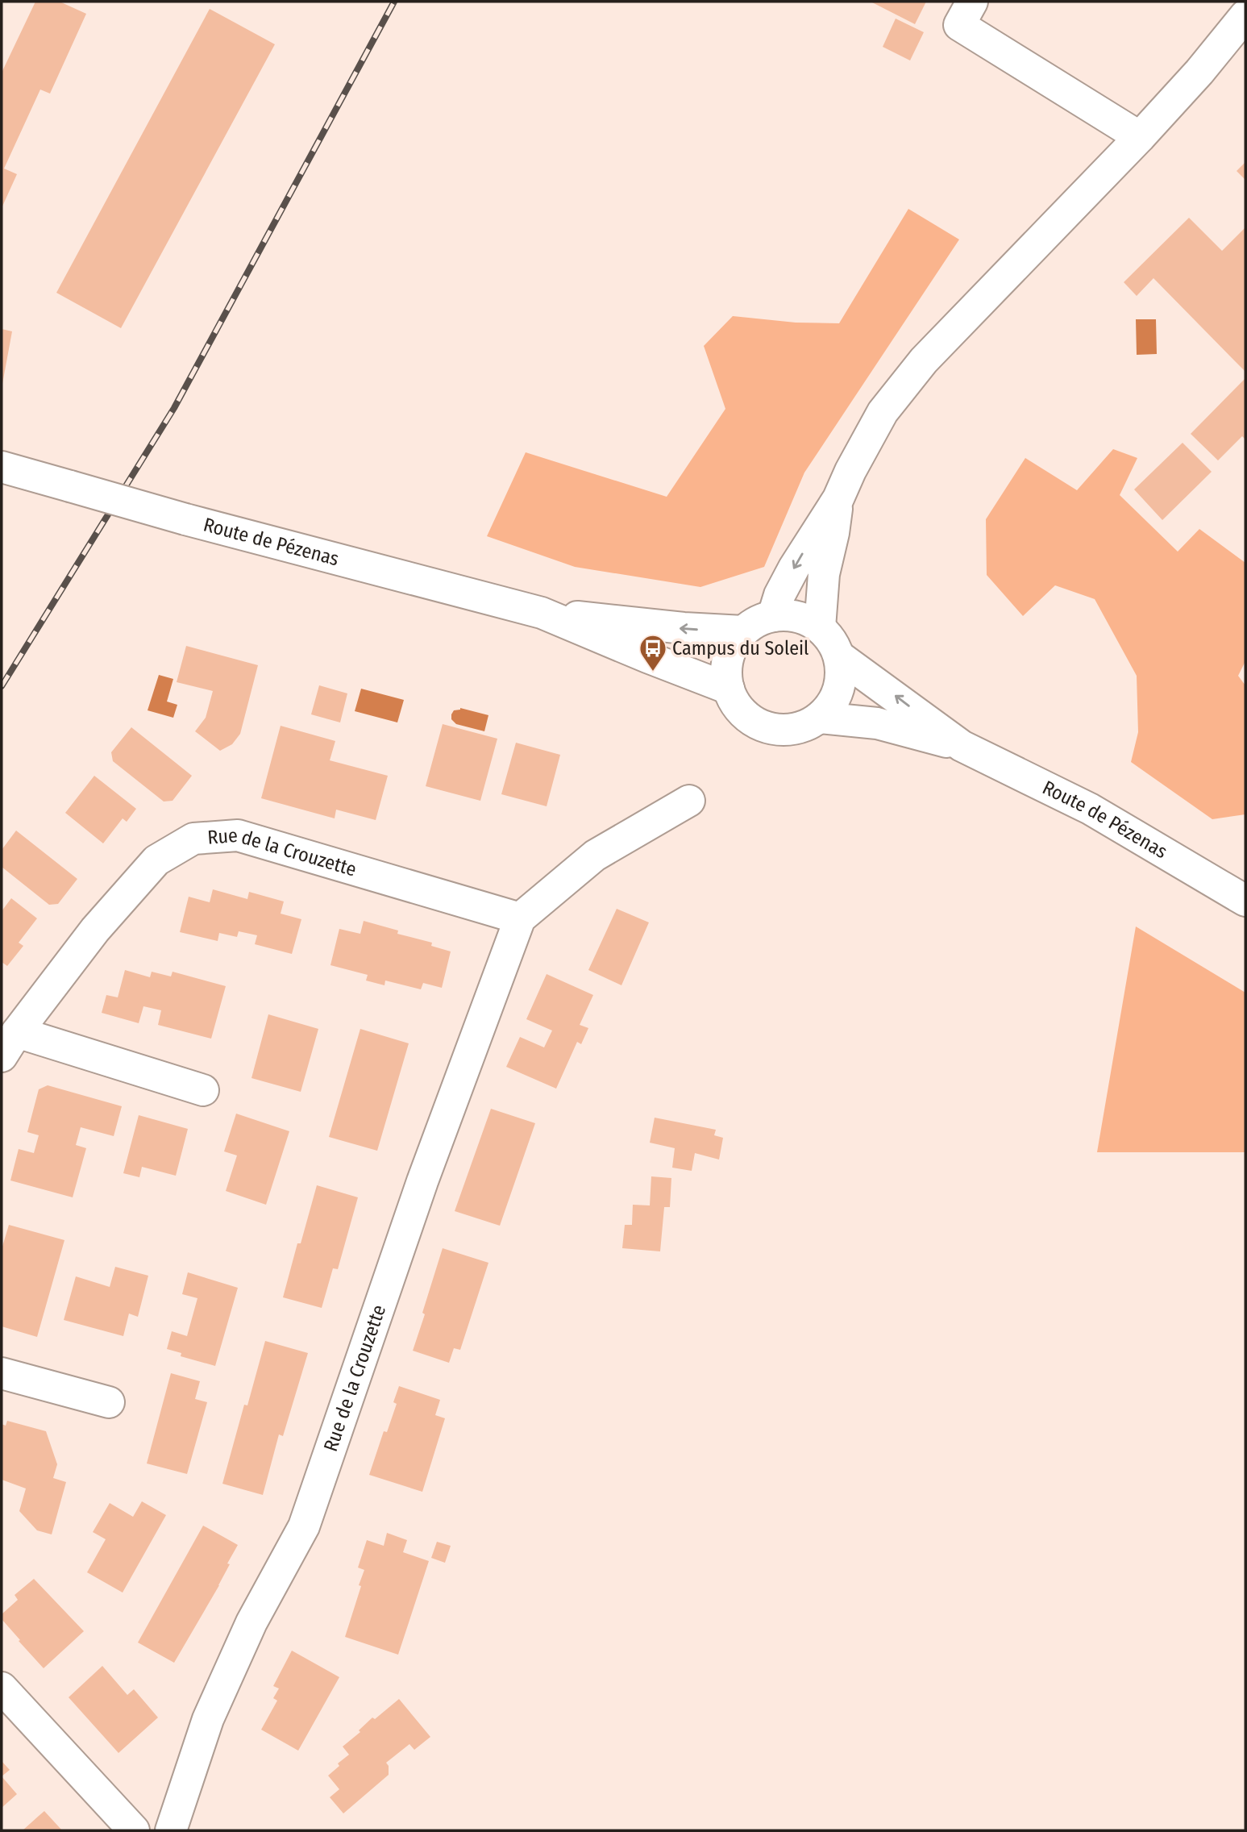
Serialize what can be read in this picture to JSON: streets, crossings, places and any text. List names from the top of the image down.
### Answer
{
  "streets": {
    "street": ["Route de Pézenas", "Rue de la Crouzette"]
  },
  "places": {
    "bus stop": ["Campus du Soleil"]
  }
}
